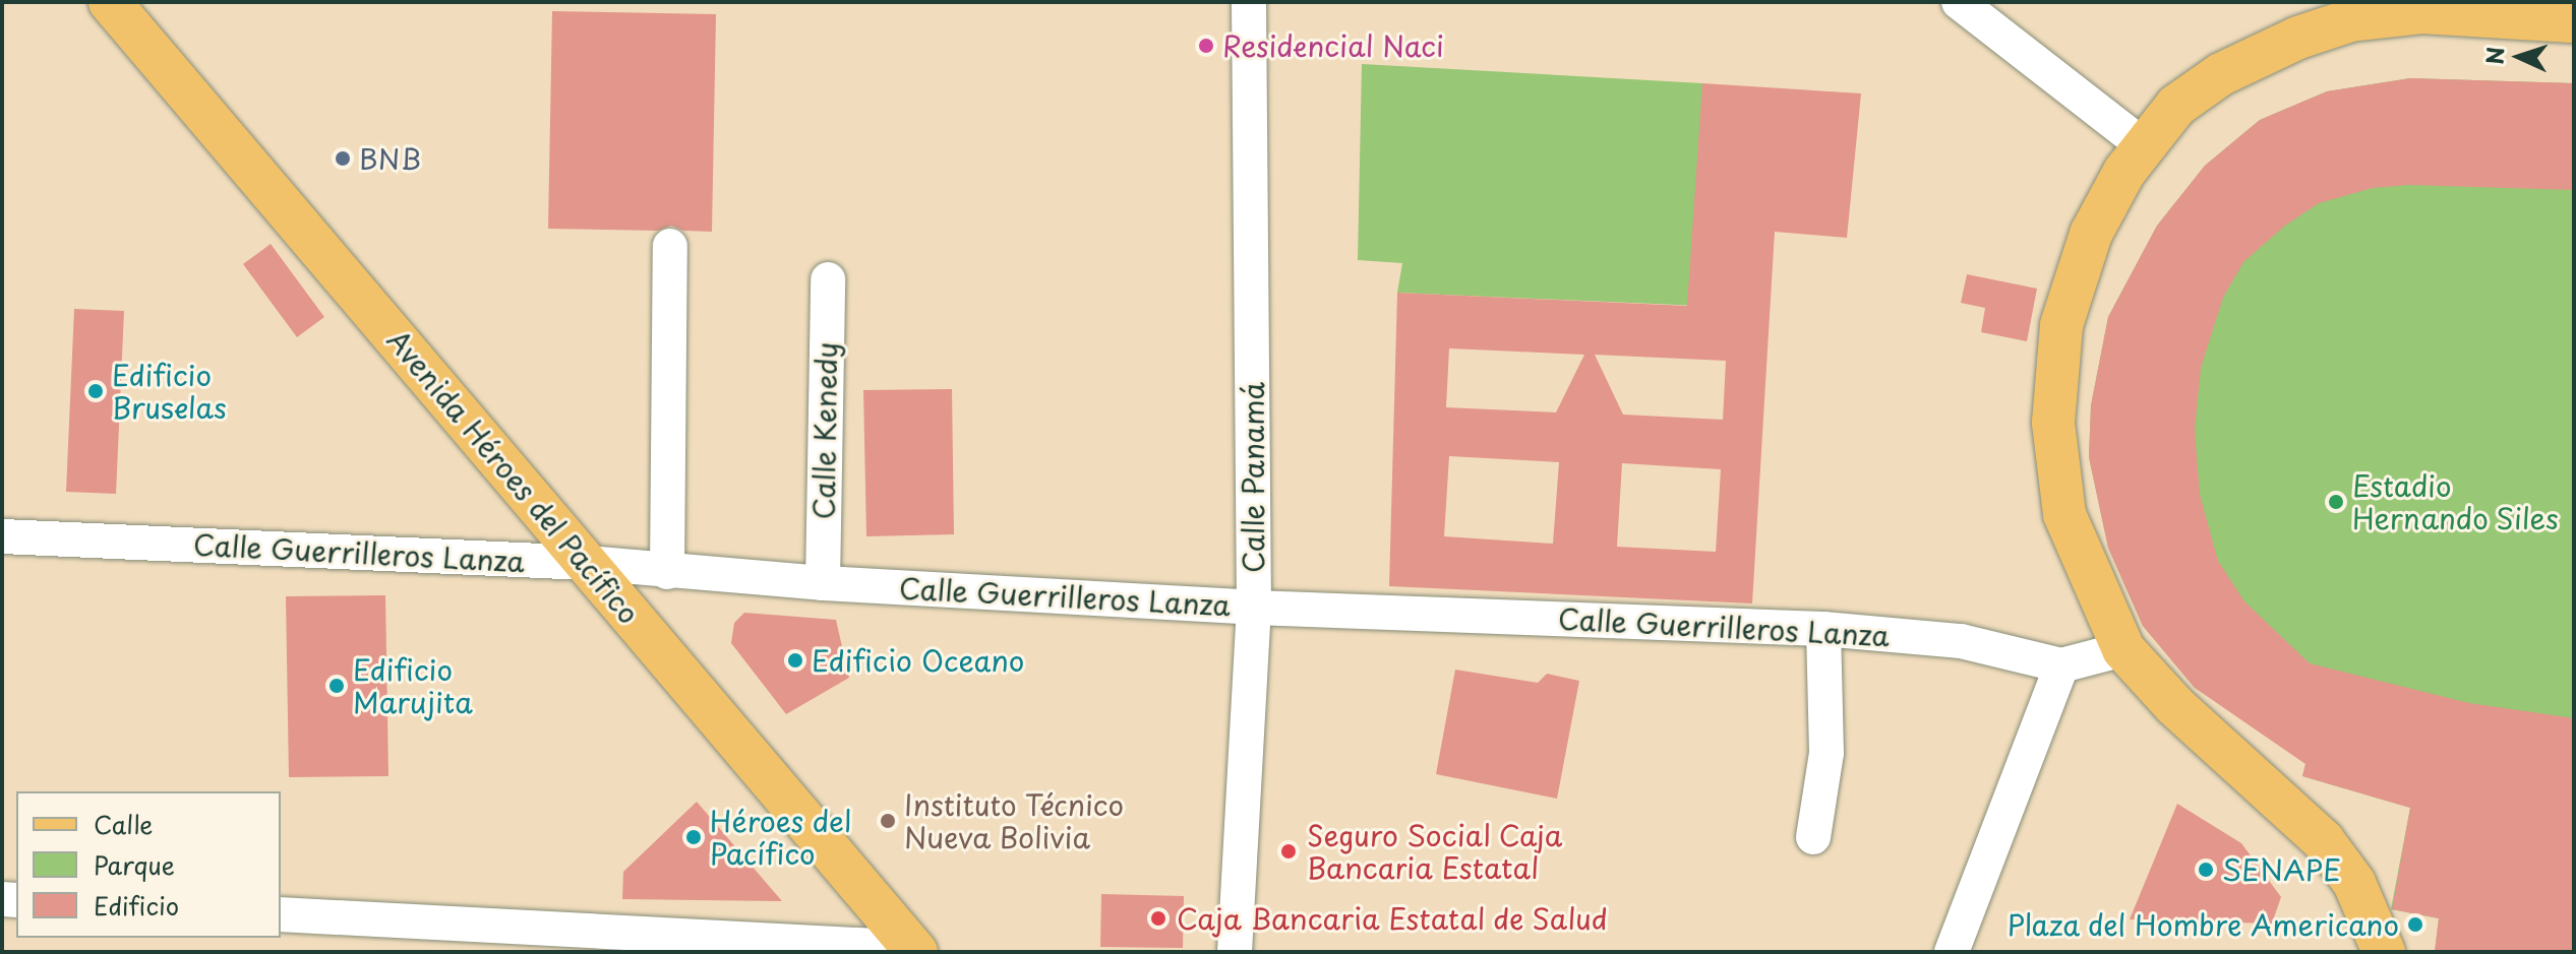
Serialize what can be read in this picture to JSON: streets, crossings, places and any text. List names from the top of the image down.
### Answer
{
  "streets": {
    "main road": ["Avenida Héroes del Pacífico"],
    "street": ["Calle Kenedy", "Calle Panamá", "Calle Guerrilleros Lanza"]
  },
  "crossings": [
    ["Calle Kenedy", "Calle Guerrilleros Lanza"],
    ["Avenida Héroes del Pacífico", "Calle Guerrilleros Lanza"],
    ["Calle Panamá", "Calle Guerrilleros Lanza"]
  ],
  "places": [
    "Residencial Naci",
    "BNB",
    "Edificio Bruselas",
    "Estadio Hernando Siles",
    "Edificio Oceano",
    "Edificio Marujita",
    "Instituto Técnico Nueva Bolivia",
    "Héroes del Pacífico",
    "Seguro Social Caja Bancaria Estatal",
    "SENAPE",
    "Caja Bancaria Estatal de Salud",
    "Plaza del Hombre Americano"
  ],
  "legend": ["Calle", "Parque", "Edificio"],
  "north": "left"
}
